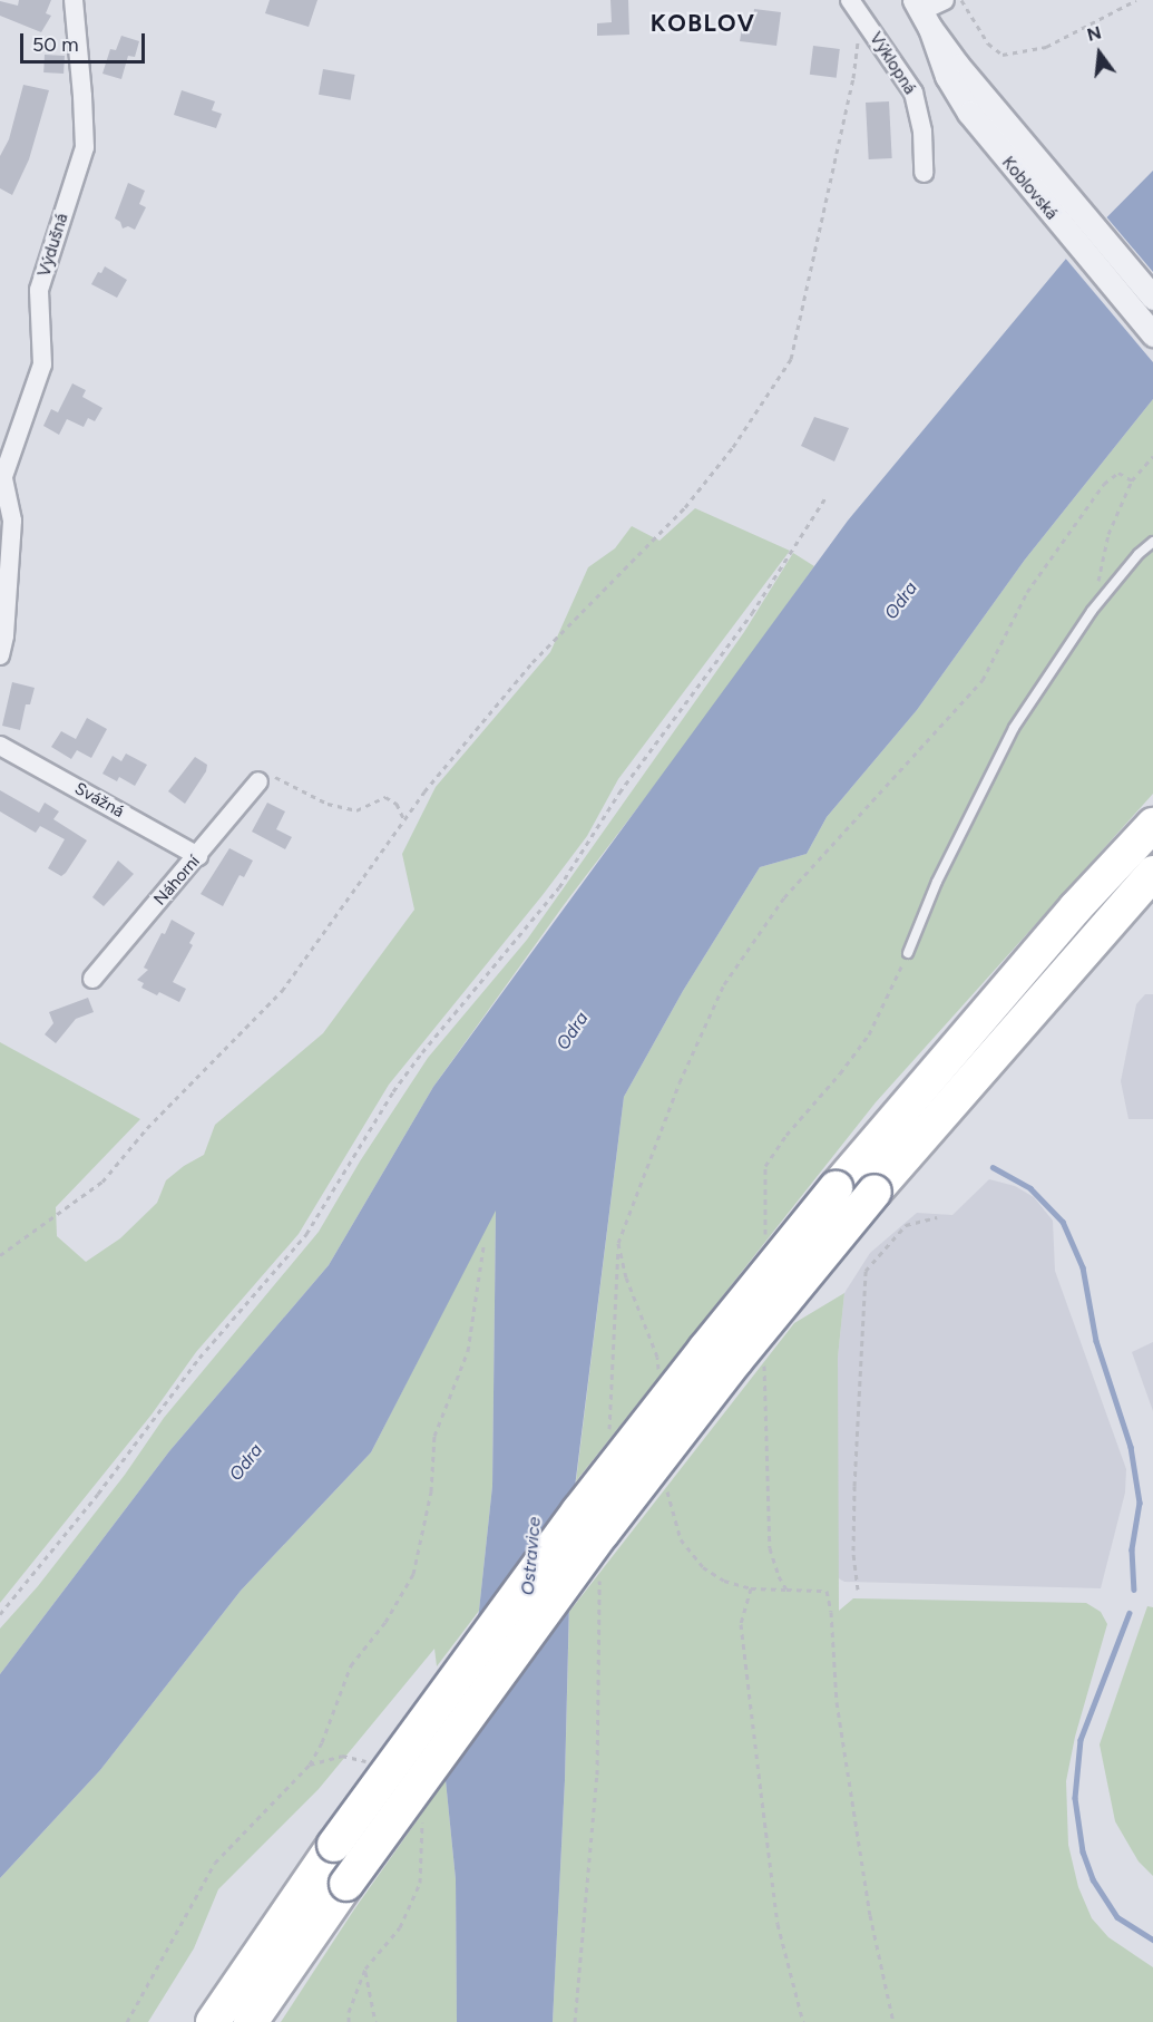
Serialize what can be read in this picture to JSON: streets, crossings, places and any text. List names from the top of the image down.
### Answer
{
  "streets": {
    "street": [
      "Výklopná",
      "Koblovská",
      "Výdušná",
      "Svážná",
      "Náhorní"
    ]
  },
  "crossings": [
    ["Svážná", "Náhorní"]
  ],
  "districts": ["KOBLOV"],
  "water": ["Odra", "Ostravice"],
  "scale_bar": "50 m",
  "north": "top"
}
